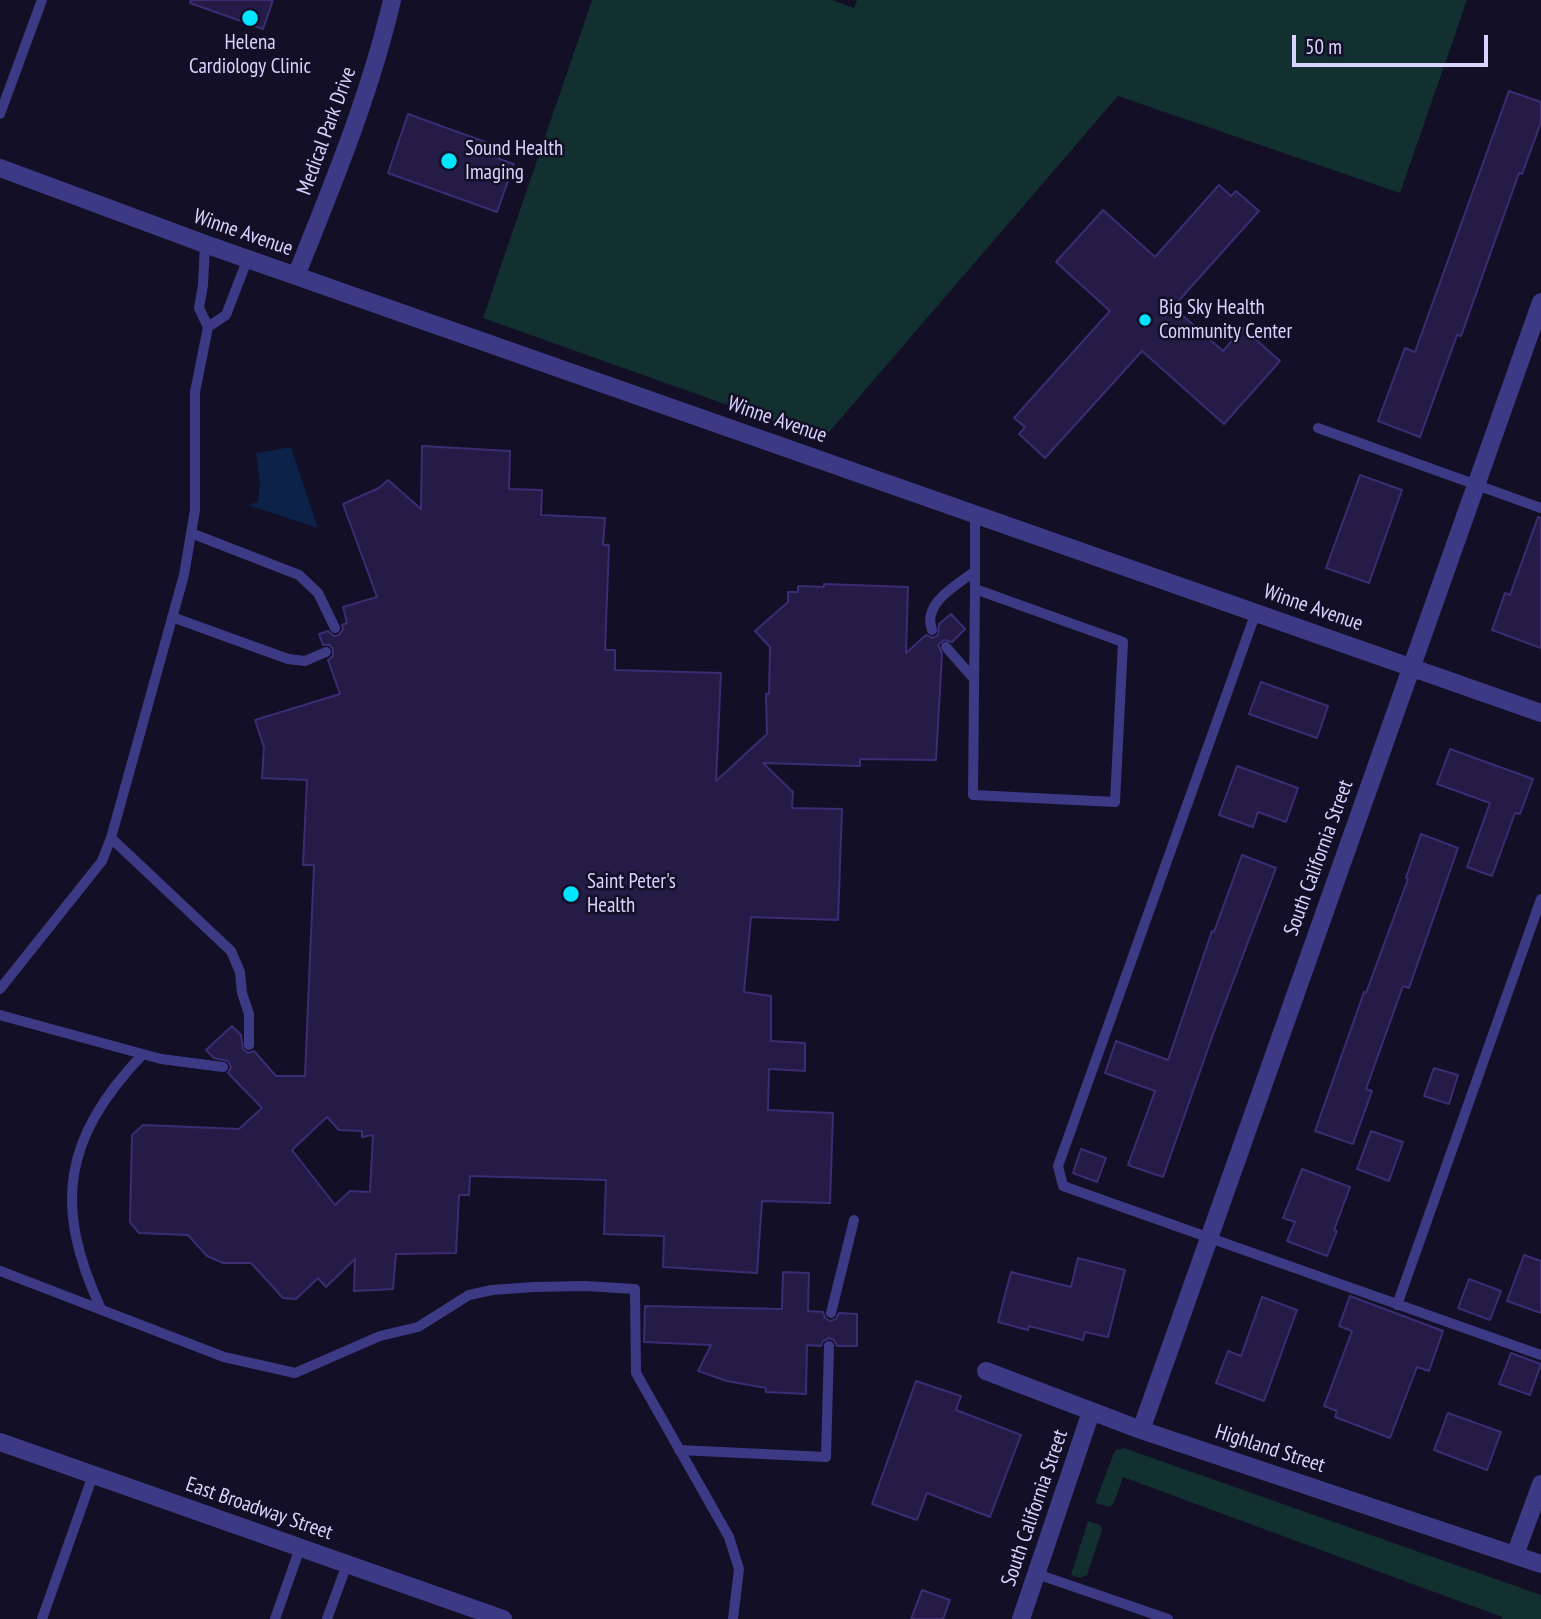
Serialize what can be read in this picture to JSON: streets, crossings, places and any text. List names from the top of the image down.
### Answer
{
  "streets": {
    "street": [
      "Medical Park Drive",
      "Winne Avenue",
      "South California Street",
      "Highland Street",
      "East Broadway Street"
    ]
  },
  "crossings": [
    ["Medical Park Drive", "Winne Avenue"],
    ["Winne Avenue", "South California Street"],
    ["South California Street", "Highland Street"]
  ],
  "places": [
    "Helena Cardiology Clinic",
    "Sound Health Imaging",
    "Big Sky Health Community Center",
    "Saint Peter's Health"
  ],
  "scale_bar": "50 m"
}
